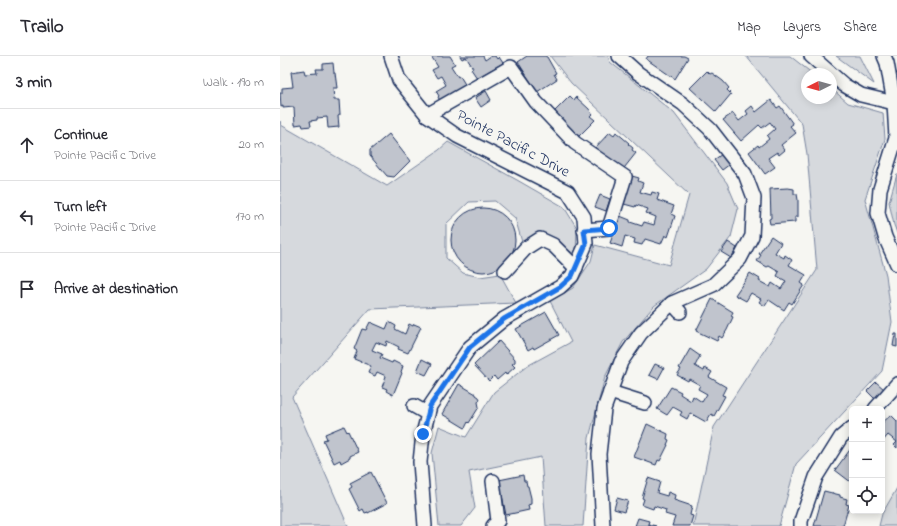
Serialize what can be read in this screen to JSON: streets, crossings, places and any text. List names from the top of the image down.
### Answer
{
  "streets": {
    "street": ["Pointe Pacific Drive"]
  },
  "north": "left",
  "page": {
    "header": "Trailo",
    "nav": ["Map", "Layers", "Share"],
    "heading": ["3 min", "Walk · 190 m"],
    "list": [
      ["Continue", "Pointe Pacific Drive", "20 m"],
      ["Turn left", "Pointe Pacific Drive", "170 m"],
      "Arrive at destination"
    ],
    "map_buttons": ["+", "−"]
  }
}
